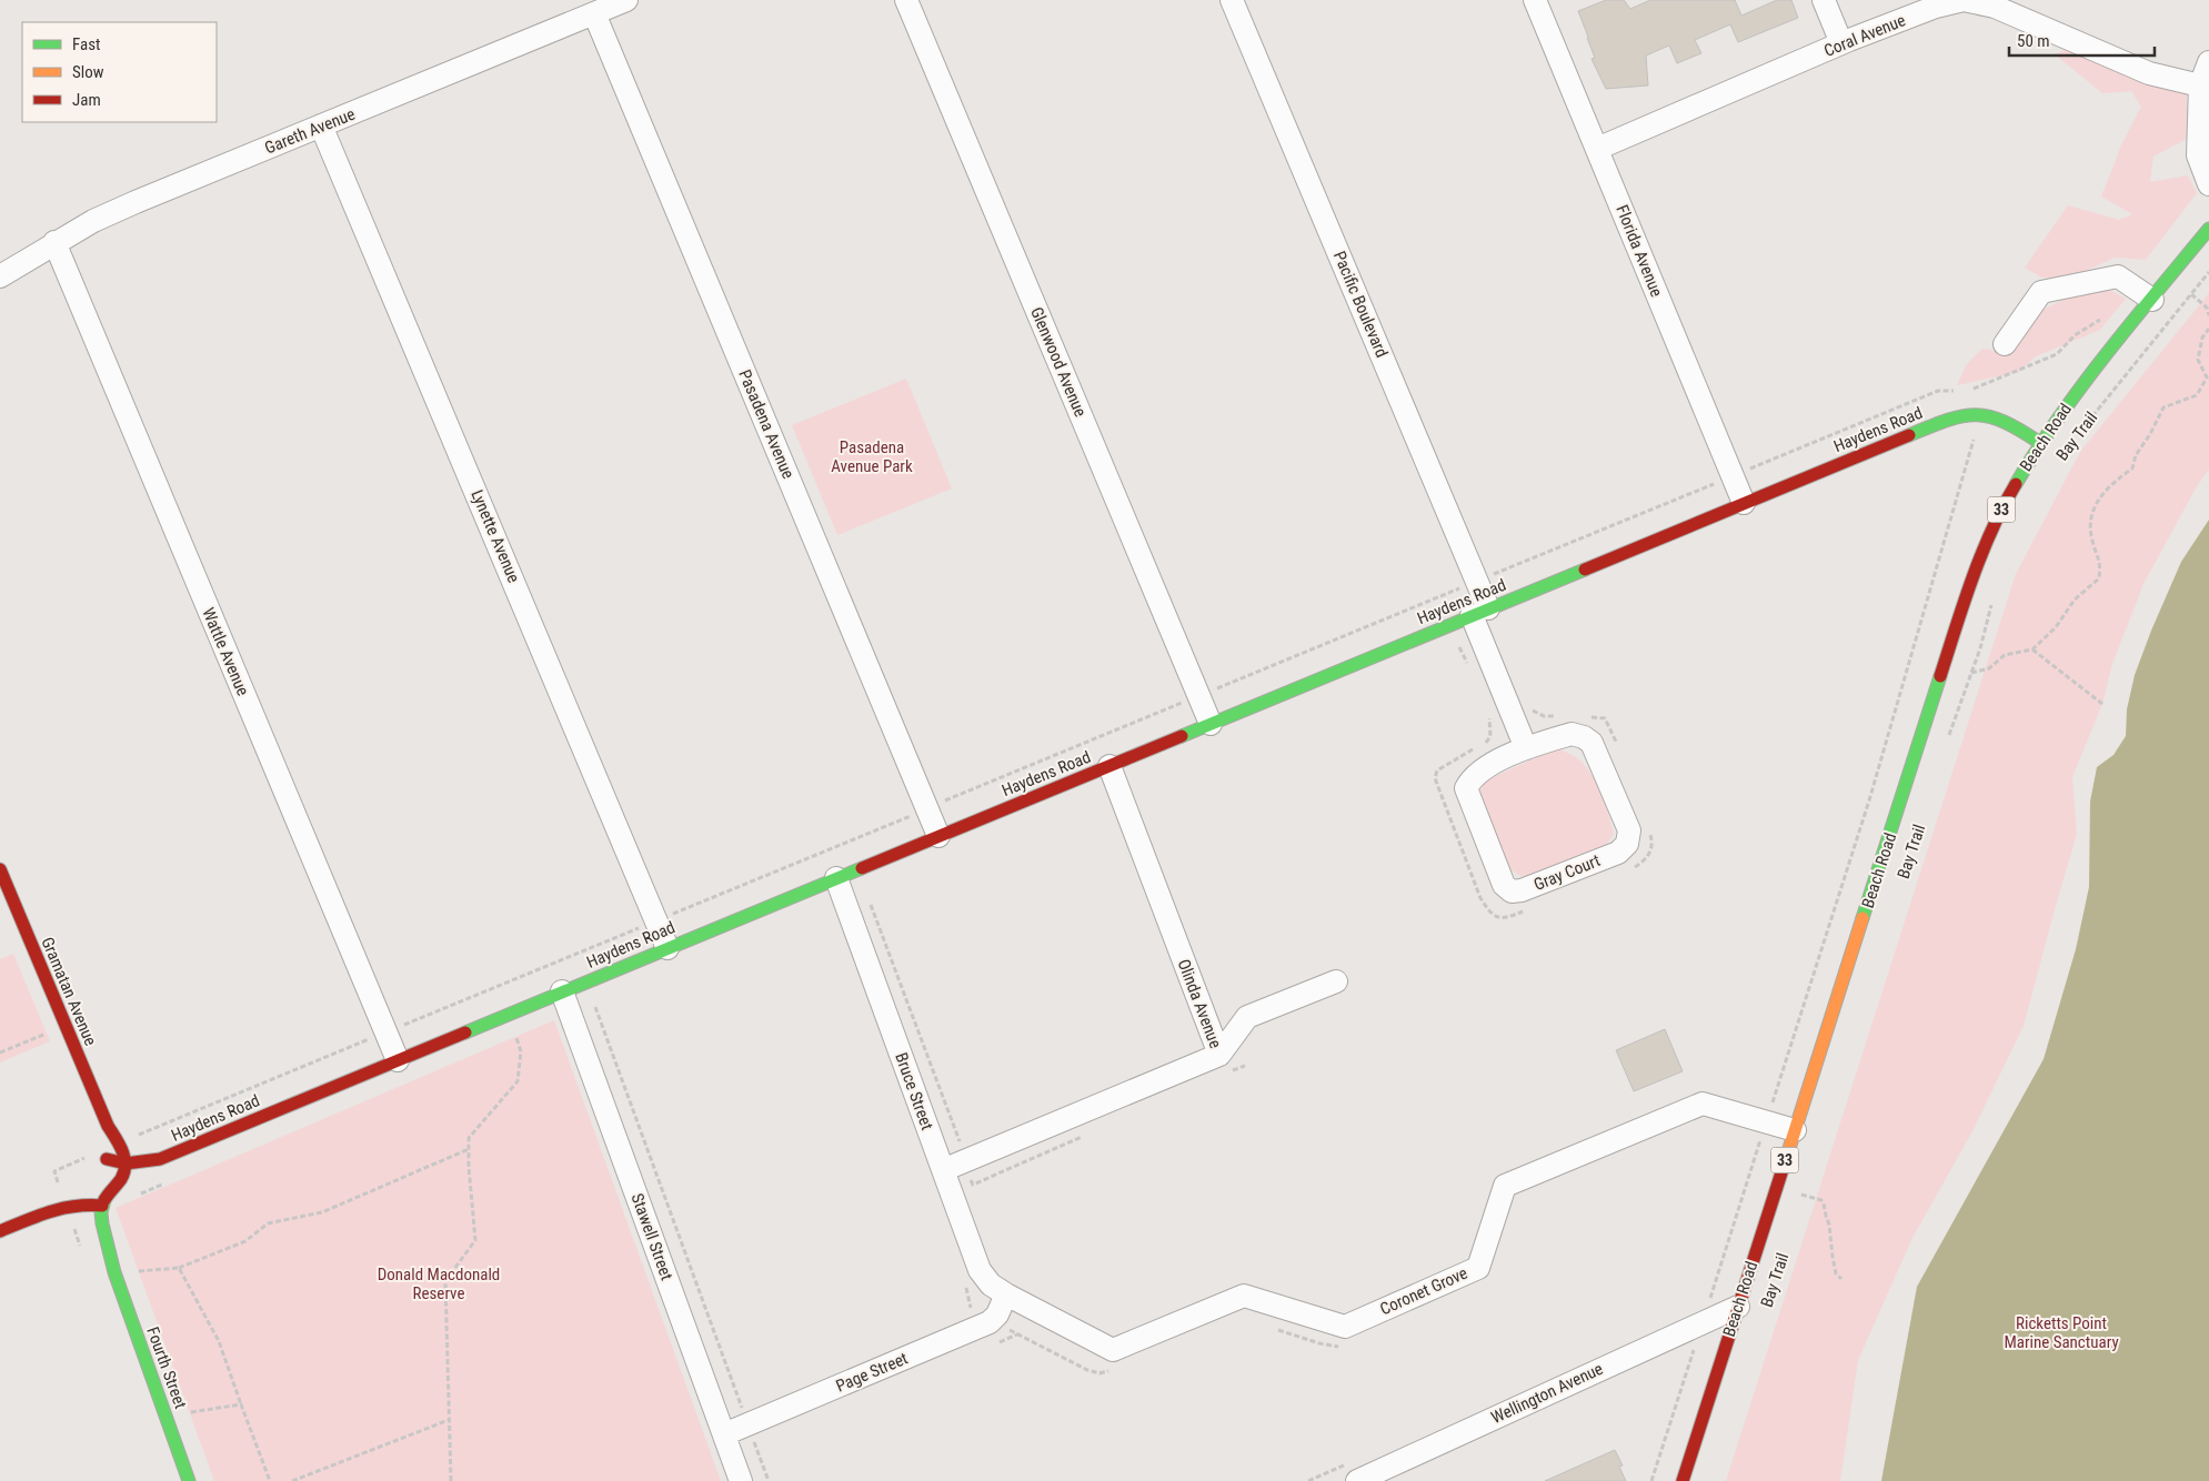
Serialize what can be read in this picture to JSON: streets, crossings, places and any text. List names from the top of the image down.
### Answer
{
  "streets": {
    "street": [
      "Coral Avenue",
      "Gareth Avenue",
      "Florida Avenue",
      "Pacific Boulevard",
      "Glenwood Avenue",
      "Pasadena Avenue",
      "Haydens Road",
      "Beach Road",
      "33",
      "Lynette Avenue",
      "Wattle Avenue",
      "Gray Court",
      "Gramatan Avenue",
      "Olinda Avenue",
      "Bruce Street",
      "Stawell Street",
      "Coronet Grove",
      "Fourth Street",
      "Page Street",
      "Wellington Avenue"
    ],
    "path": ["Bay Trail"]
  },
  "crossings": [
    ["Coral Avenue", "Florida Avenue"],
    ["Gareth Avenue", "Pasadena Avenue"],
    ["Gareth Avenue", "Lynette Avenue"],
    ["Gareth Avenue", "Wattle Avenue"],
    ["Florida Avenue", "Haydens Road"],
    ["Pacific Boulevard", "Haydens Road"],
    ["Glenwood Avenue", "Haydens Road"],
    ["Pasadena Avenue", "Haydens Road"],
    ["Haydens Road", "Beach Road"],
    ["Haydens Road", "Lynette Avenue"],
    ["Haydens Road", "Wattle Avenue"],
    ["Haydens Road", "Gramatan Avenue"],
    ["Haydens Road", "Olinda Avenue"],
    ["Haydens Road", "Bruce Street"],
    ["Haydens Road", "Stawell Street"],
    ["Beach Road", "Coronet Grove"],
    ["Beach Road", "Wellington Avenue"],
    ["Olinda Avenue", "Bruce Street"],
    ["Bruce Street", "Coronet Grove"],
    ["Stawell Street", "Page Street"]
  ],
  "parks": ["Pasadena Avenue Park", "Donald Macdonald Reserve", "Ricketts Point Marine Sanctuary"],
  "legend": ["Fast", "Slow", "Jam"],
  "scale_bar": "50 m"
}
